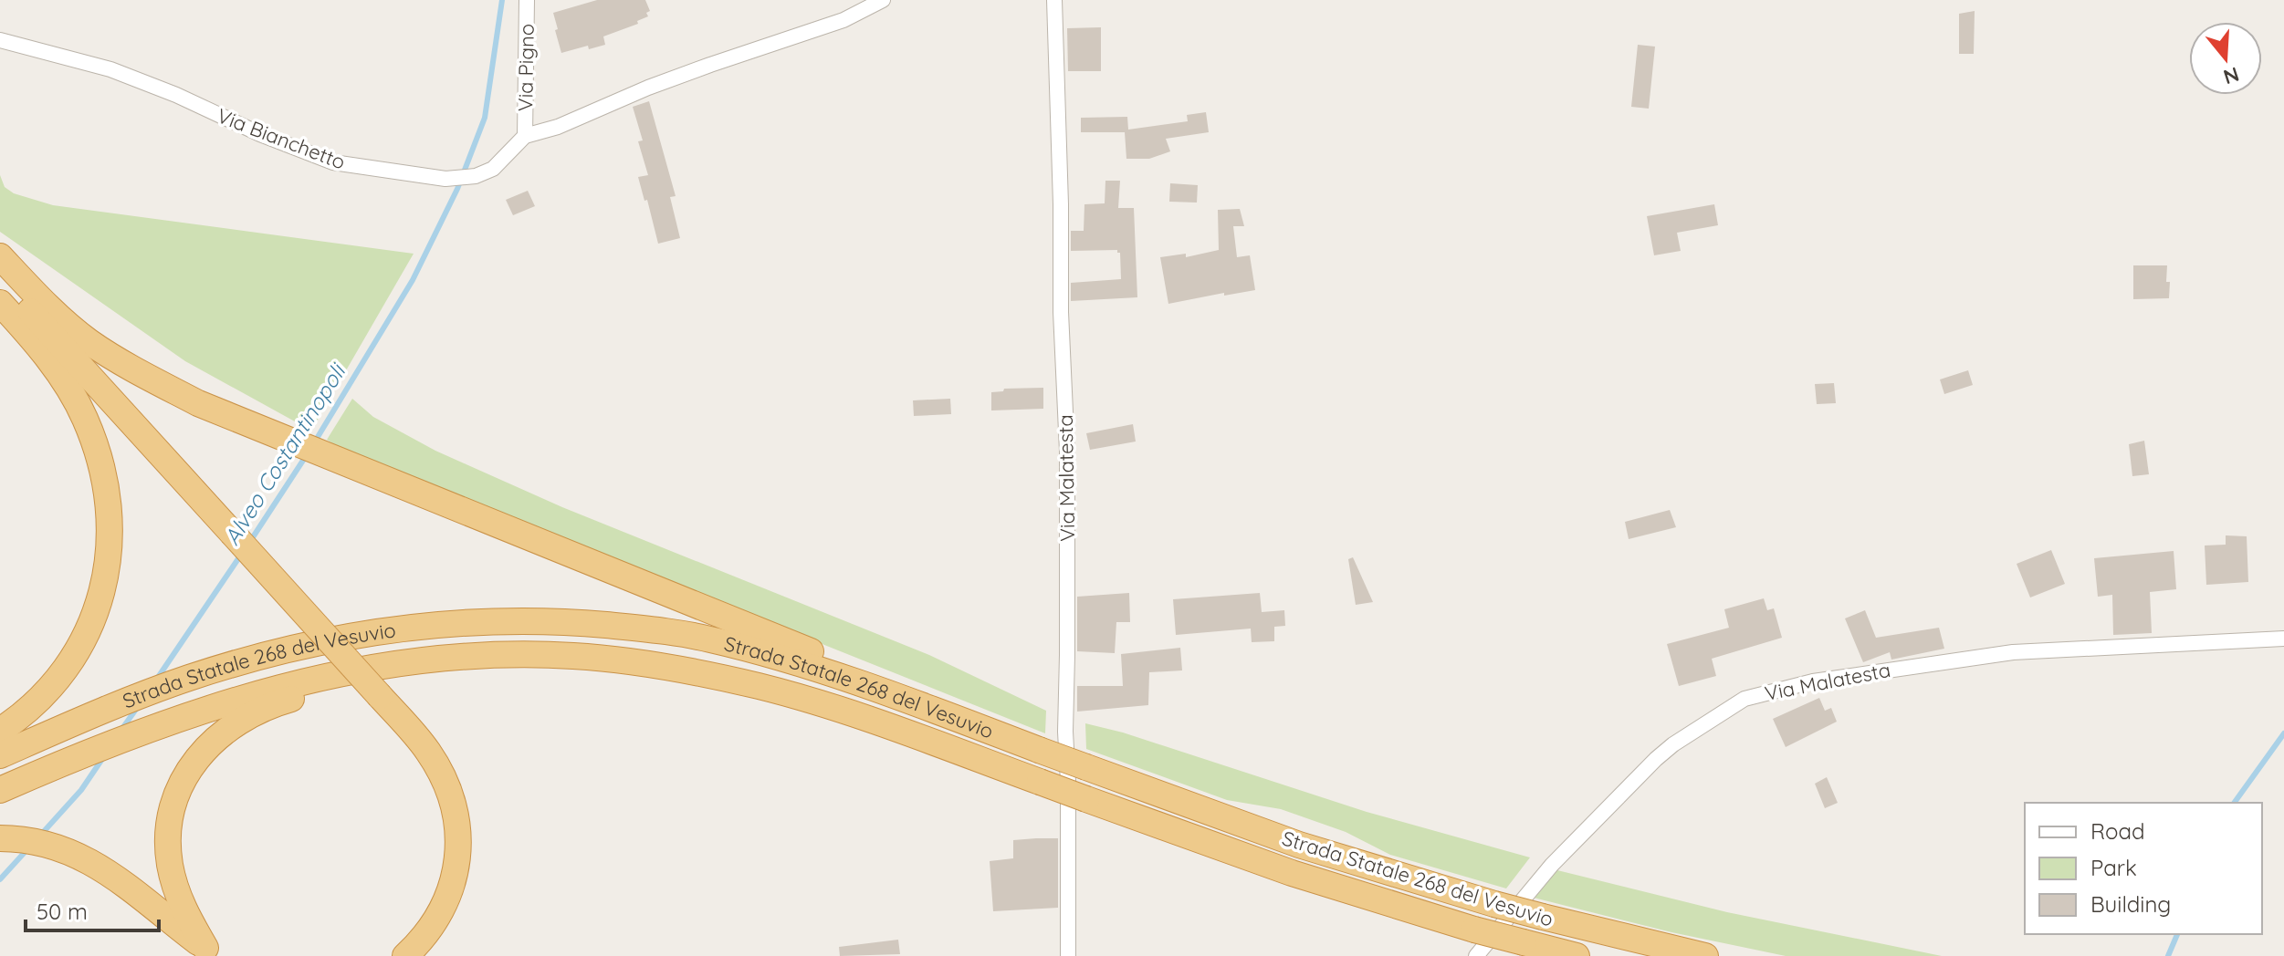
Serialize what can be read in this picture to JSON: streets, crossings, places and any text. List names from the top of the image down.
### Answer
{
  "streets": {
    "highway": ["Strada Statale 268 del Vesuvio"],
    "street": ["Via Pigno", "Via Bianchetto", "Via Malatesta"]
  },
  "crossings": [
    ["Via Pigno", "Via Bianchetto"]
  ],
  "water": ["Alveo Costantinopoli"],
  "legend": ["Road", "Park", "Building"],
  "scale_bar": "50 m",
  "north": "bottom"
}
